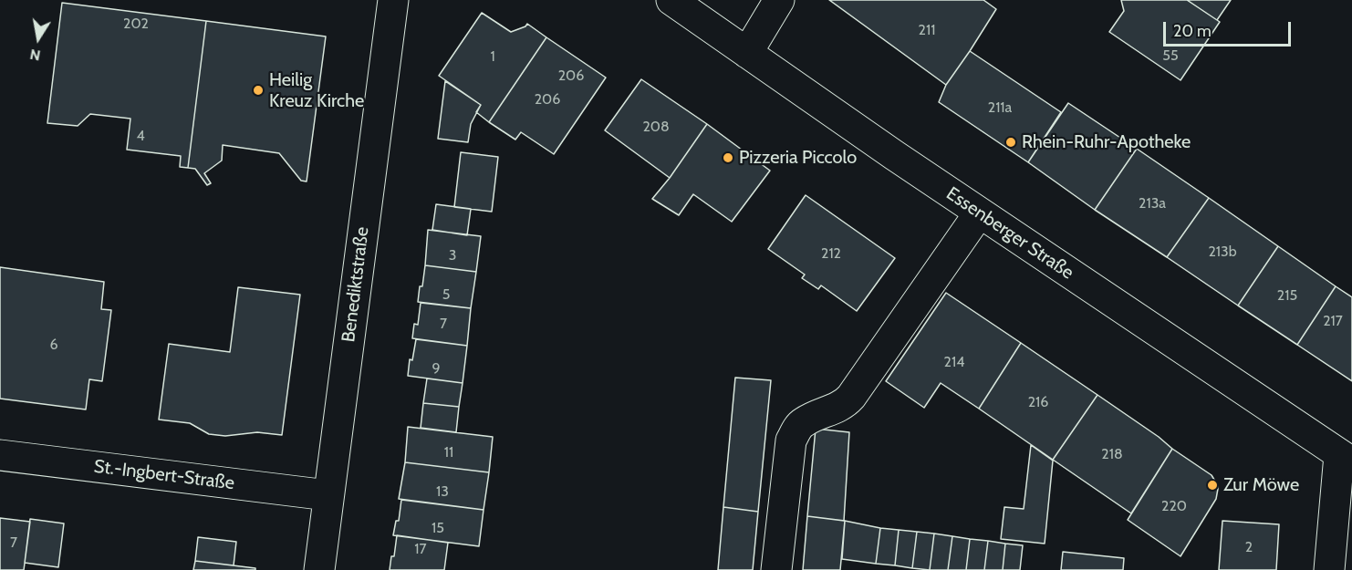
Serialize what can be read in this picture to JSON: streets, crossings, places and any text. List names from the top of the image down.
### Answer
{
  "streets": {
    "street": ["Essenberger Straße", "Benediktstraße", "St.-Ingbert-Straße"]
  },
  "crossings": [
    ["Benediktstraße", "St.-Ingbert-Straße"]
  ],
  "places": [
    "Heilig Kreuz Kirche",
    "Rhein-Ruhr-Apotheke",
    "Pizzeria Piccolo",
    "Zur Möwe"
  ],
  "house_numbers": [
    "202",
    "211",
    "55",
    "1",
    "206",
    "206",
    "211a",
    "208",
    "4",
    "213a",
    "213b",
    "212",
    "3",
    "5",
    "215",
    "217",
    "7",
    "6",
    "214",
    "9",
    "216",
    "11",
    "218",
    "13",
    "220",
    "15",
    "7",
    "2",
    "17"
  ],
  "scale_bar": "20 m",
  "north": "bottom"
}
